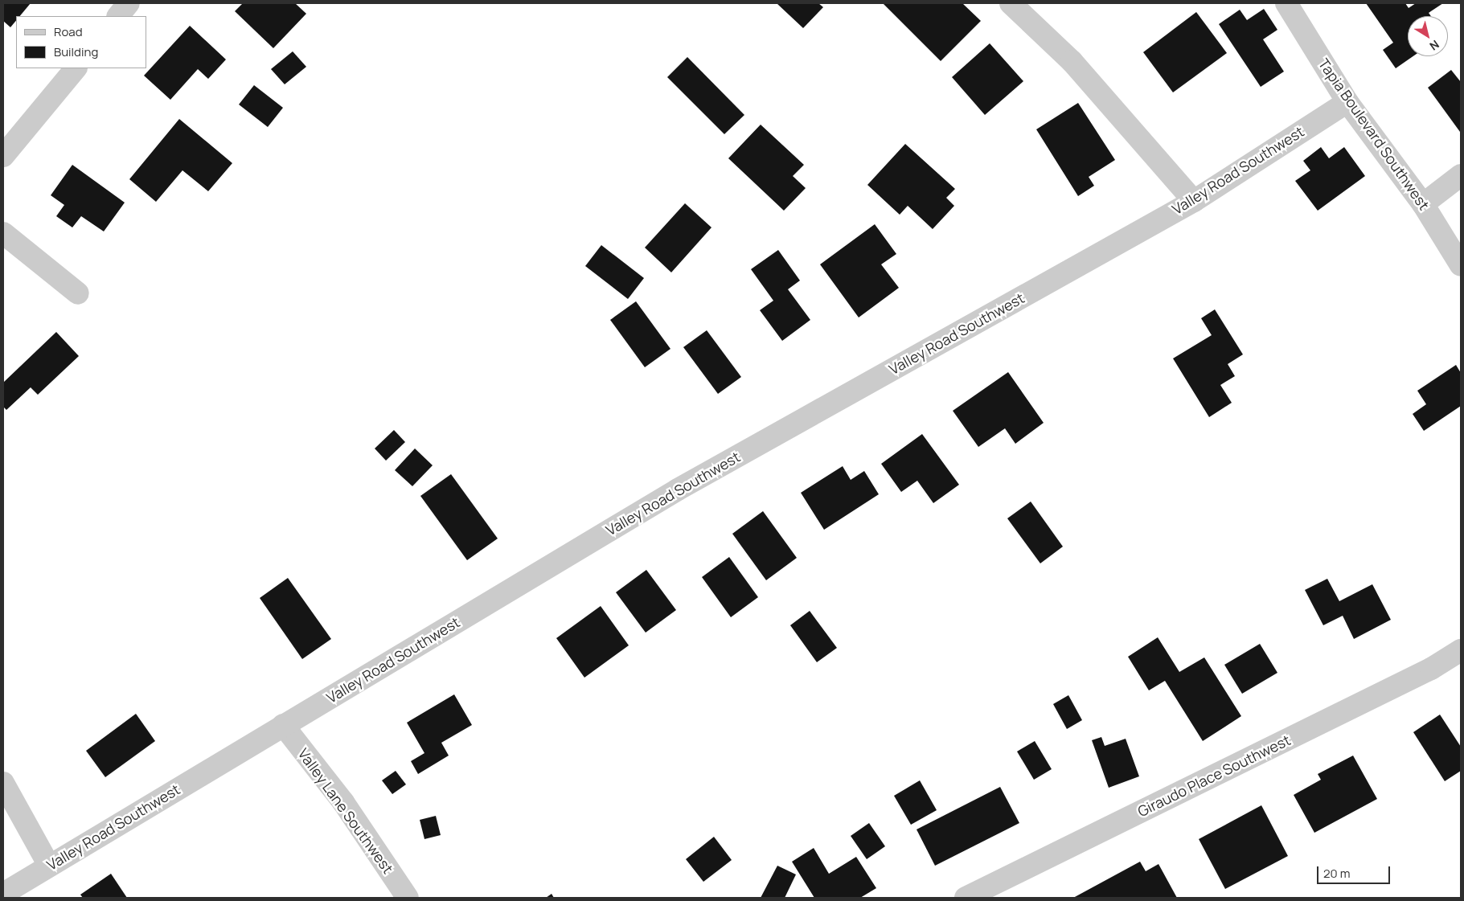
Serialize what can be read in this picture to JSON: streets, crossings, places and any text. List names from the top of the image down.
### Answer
{
  "streets": {
    "street": [
      "Tapia Boulevard Southwest",
      "Valley Road Southwest",
      "Giraudo Place Southwest",
      "Valley Lane Southwest"
    ]
  },
  "crossings": [
    ["Tapia Boulevard Southwest", "Valley Road Southwest"],
    ["Valley Road Southwest", "Valley Lane Southwest"]
  ],
  "legend": ["Road", "Building"],
  "scale_bar": "20 m",
  "north": "bottom right"
}
